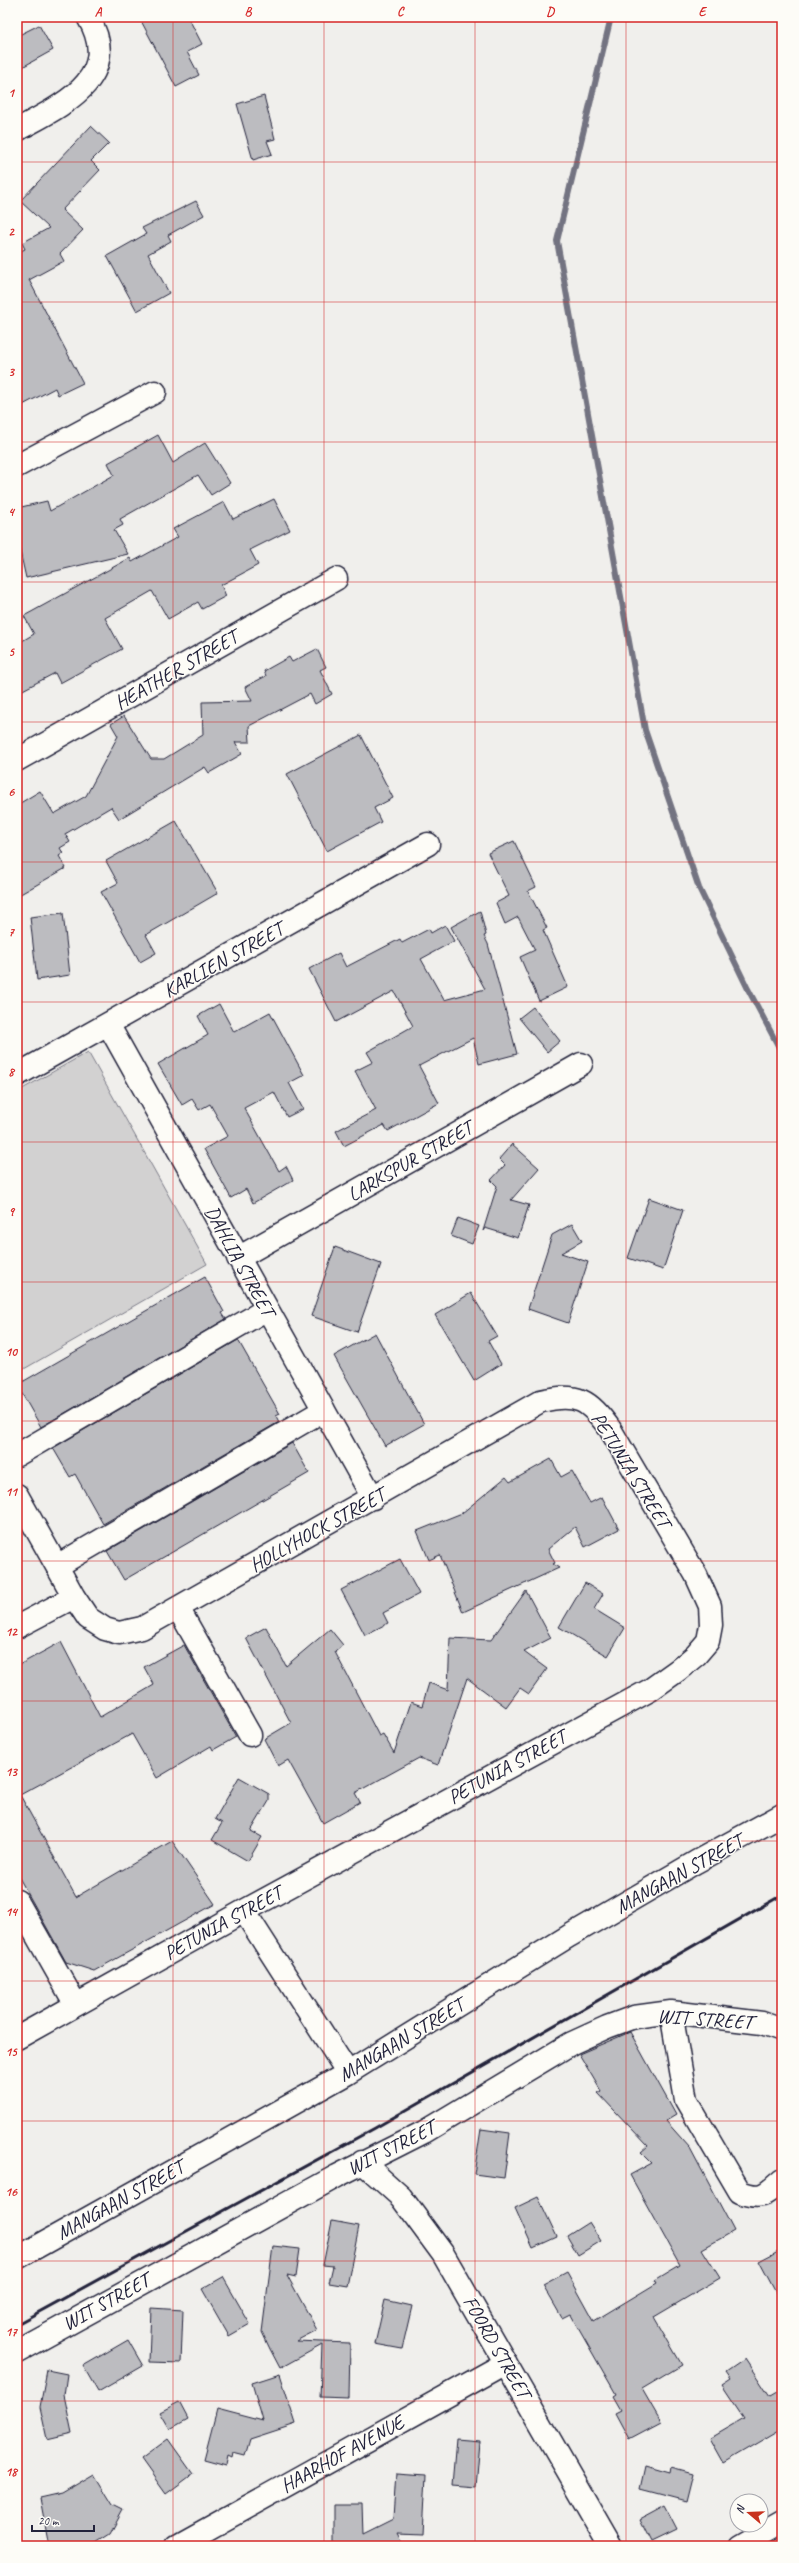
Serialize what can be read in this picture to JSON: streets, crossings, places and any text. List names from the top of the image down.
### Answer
{
  "streets": {
    "street": [
      "HEATHER STREET",
      "KARLIEN STREET",
      "LARKSPUR STREET",
      "DAHLIA STREET",
      "PETUNIA STREET",
      "HOLLYHOCK STREET",
      "MANGAAN STREET",
      "WIT STREET",
      "FOORD STREET",
      "HAARHOF AVENUE"
    ]
  },
  "crossings": [
    ["KARLIEN STREET", "DAHLIA STREET"],
    ["LARKSPUR STREET", "DAHLIA STREET"],
    ["DAHLIA STREET", "HOLLYHOCK STREET"],
    ["PETUNIA STREET", "HOLLYHOCK STREET"],
    ["WIT STREET", "FOORD STREET"],
    ["FOORD STREET", "HAARHOF AVENUE"]
  ],
  "scale_bar": "20 m",
  "north": "left",
  "grid": {
    "columns": [
      "A",
      "B",
      "C",
      "D",
      "E"
    ],
    "rows": [
      "1",
      "2",
      "3",
      "4",
      "5",
      "6",
      "7",
      "8",
      "9",
      "10",
      "11",
      "12",
      "13",
      "14",
      "15",
      "16",
      "17",
      "18"
    ]
  }
}
